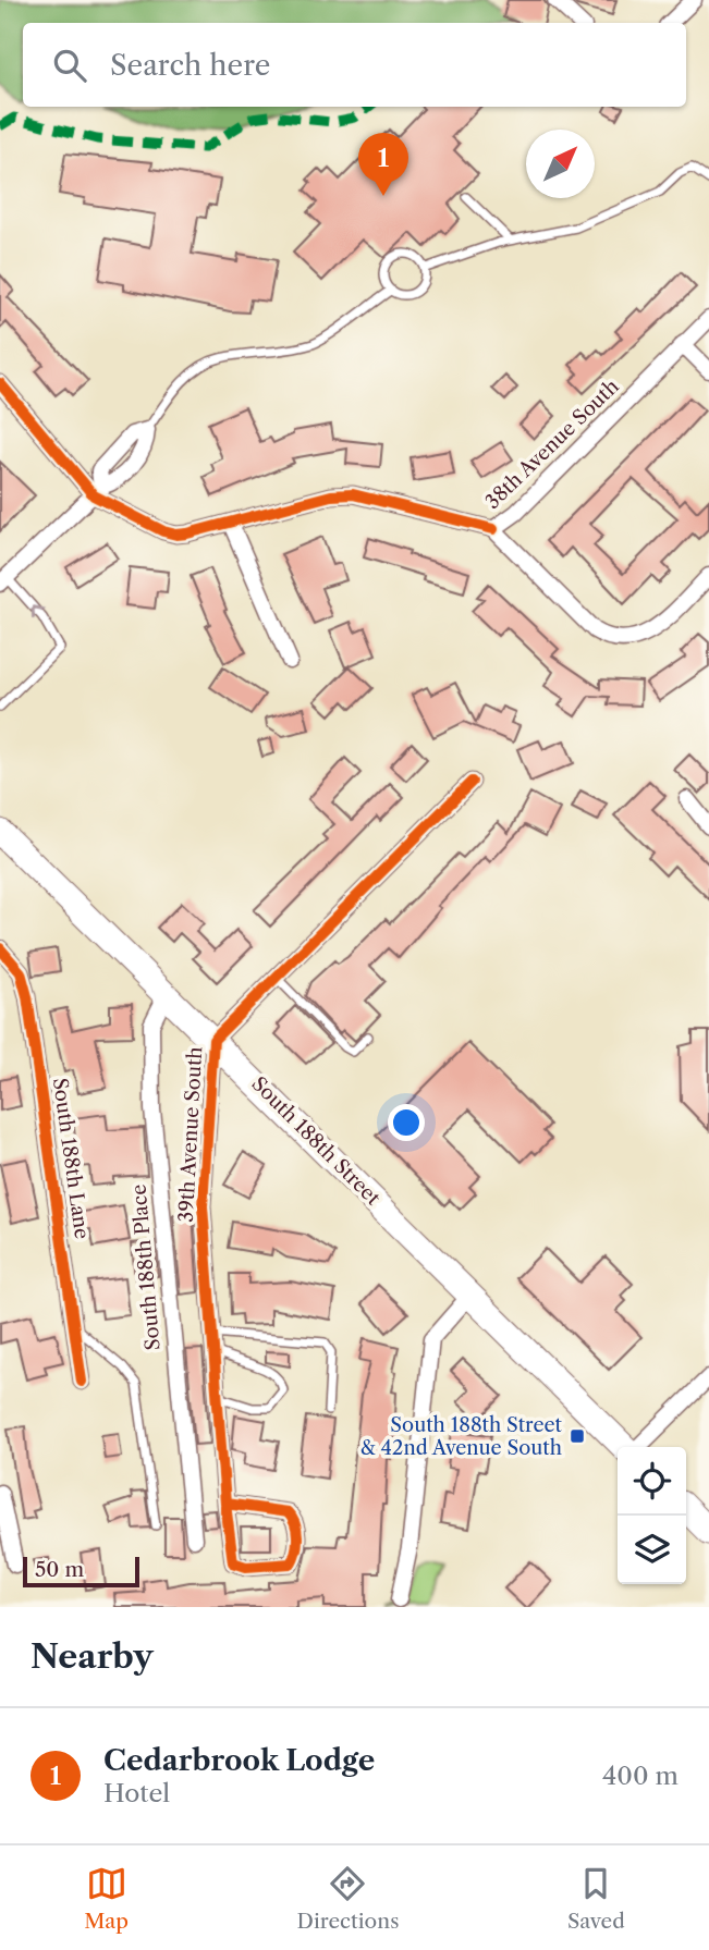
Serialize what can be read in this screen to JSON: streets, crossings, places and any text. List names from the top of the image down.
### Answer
{
  "streets": {
    "main road": ["South 188th Street"],
    "street": [
      "38th Avenue South",
      "39th Avenue South",
      "South 188th Lane",
      "South 188th Place"
    ]
  },
  "crossings": [
    ["39th Avenue South", "South 188th Street"],
    ["South 188th Street", "South 188th Place"]
  ],
  "places": {
    "transit": ["South 188th Street & 42nd Avenue South"]
  },
  "scale_bar": "50 m",
  "north": "top right",
  "page": {
    "search": "Search here",
    "pins": "1",
    "scale": "50 m",
    "heading": "Nearby",
    "list": [
      {
        "mark": "1",
        "name": "Cedarbrook Lodge",
        "note": "Hotel",
        "value": "400 m"
      }
    ],
    "nav": ["Map", "Directions", "Saved"]
  }
}
